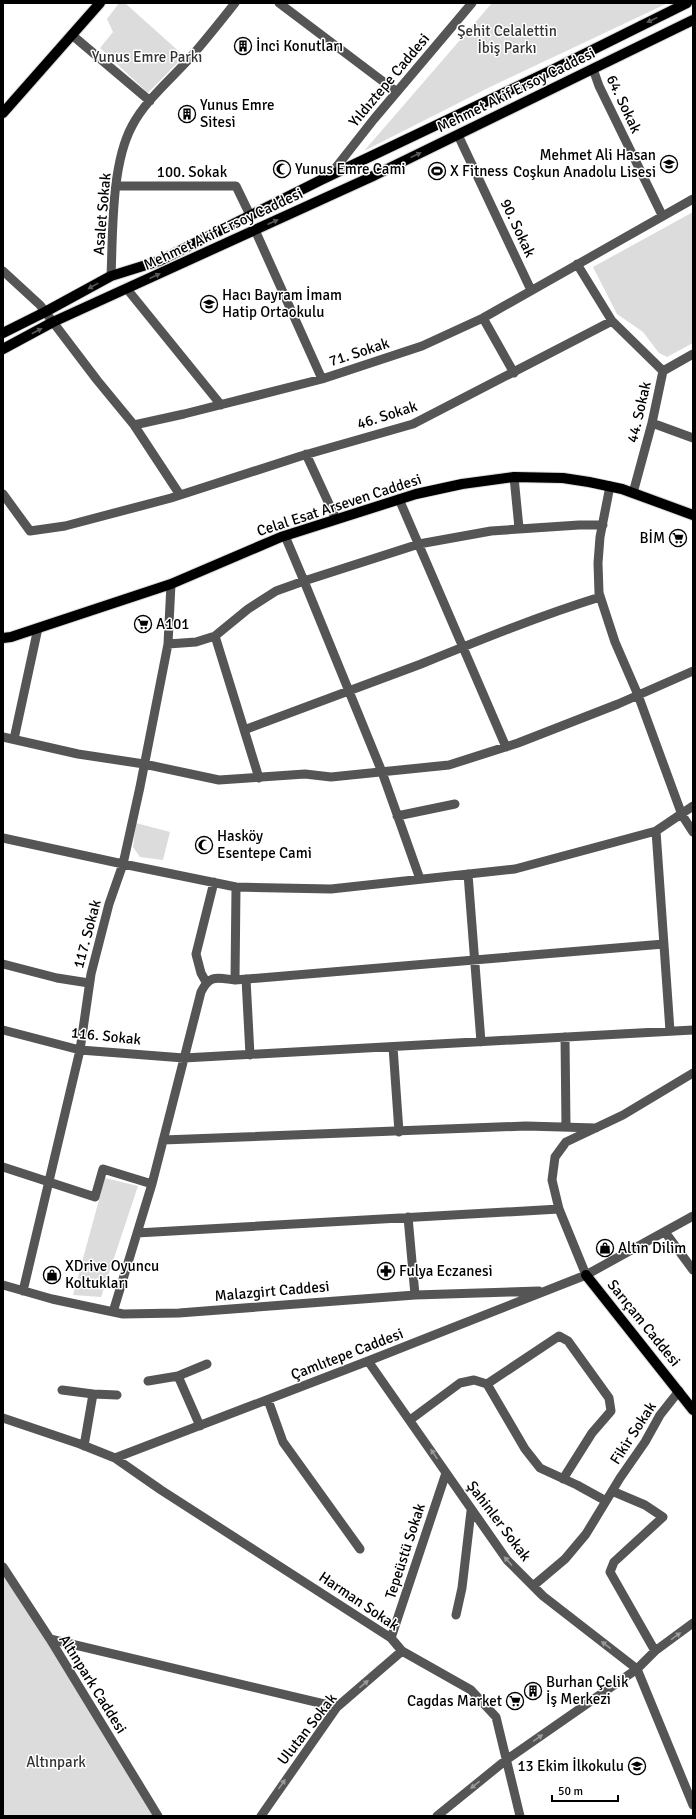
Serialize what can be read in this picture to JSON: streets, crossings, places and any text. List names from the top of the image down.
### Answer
{
  "streets": {
    "main road": ["Mehmet Akif Ersoy Caddesi", "Celal Esat Arseven Caddesi", "Sarıçam Caddesi"],
    "street": [
      "Yıldıztepe Caddesi",
      "64. Sokak",
      "100. Sokak",
      "Asalet Sokak",
      "90. Sokak",
      "71. Sokak",
      "44. Sokak",
      "46. Sokak",
      "117. Sokak",
      "116. Sokak",
      "Malazgirt Caddesi",
      "Çamlıtepe Caddesi",
      "Fikir Sokak",
      "Şahinler Sokak",
      "Tepeüstü Sokak",
      "Harman Sokak",
      "Altınpark Caddesi",
      "Ulutan Sokak"
    ]
  },
  "crossings": [
    ["Yıldıztepe Caddesi", "Mehmet Akif Ersoy Caddesi"],
    ["Mehmet Akif Ersoy Caddesi", "64. Sokak"],
    ["Mehmet Akif Ersoy Caddesi", "100. Sokak"],
    ["Mehmet Akif Ersoy Caddesi", "Asalet Sokak"],
    ["Mehmet Akif Ersoy Caddesi", "90. Sokak"],
    ["64. Sokak", "71. Sokak"],
    ["100. Sokak", "Asalet Sokak"],
    ["90. Sokak", "71. Sokak"],
    ["44. Sokak", "Celal Esat Arseven Caddesi"],
    ["Celal Esat Arseven Caddesi", "117. Sokak"],
    ["117. Sokak", "116. Sokak"],
    ["117. Sokak", "Malazgirt Caddesi"],
    ["Malazgirt Caddesi", "Çamlıtepe Caddesi"],
    ["Sarıçam Caddesi", "Çamlıtepe Caddesi"],
    ["Sarıçam Caddesi", "Fikir Sokak"],
    ["Çamlıtepe Caddesi", "Şahinler Sokak"],
    ["Çamlıtepe Caddesi", "Harman Sokak"],
    ["Fikir Sokak", "Şahinler Sokak"],
    ["Şahinler Sokak", "Tepeüstü Sokak"],
    ["Tepeüstü Sokak", "Harman Sokak"],
    ["Harman Sokak", "Ulutan Sokak"]
  ],
  "one_way": ["Şahinler Sokak", "Ulutan Sokak"],
  "parks": ["Şehit Celalettin İbiş Parkı", "Yunus Emre Parkı", "Altınpark"],
  "places": {
    "building": ["İnci Konutları", "Yunus Emre Sitesi", "Burhan Çelik İş Merkezi"],
    "school or university": ["Mehmet Ali Hasan Coşkun Anadolu Lisesi", "Hacı Bayram İmam Hatip Ortaokulu", "13 Ekim İlkokulu"],
    "mosque": ["Yunus Emre Cami", "Hasköy Esentepe Cami"],
    "sports": ["X Fitness"],
    "supermarket": ["BİM", "A101", "Cagdas Market"],
    "shop": ["Altın Dilim", "XDrive Oyuncu Koltukları"],
    "pharmacy": ["Fulya Eczanesi"]
  },
  "scale_bar": "50 m"
}
